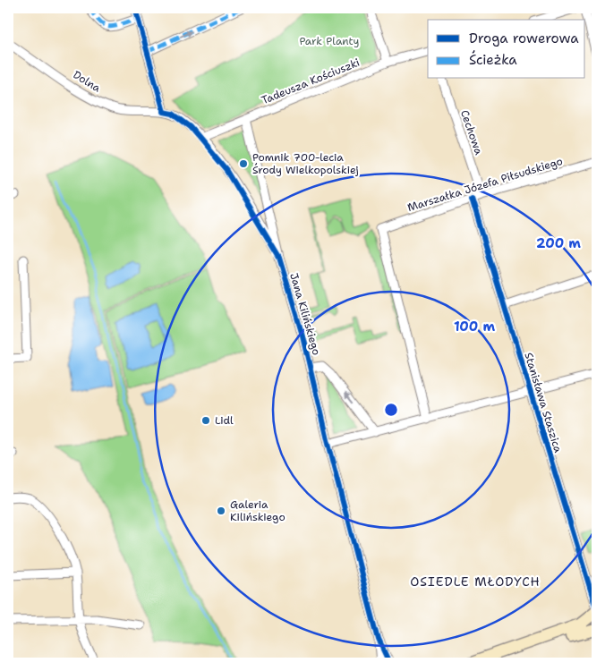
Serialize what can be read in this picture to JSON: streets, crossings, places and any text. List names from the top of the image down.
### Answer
{
  "streets": {
    "street": [
      "Dolna",
      "Tadeusza Kościuszki",
      "Cechowa",
      "Marszałka Józefa Piłsudskiego",
      "Jana Kilińskiego",
      "Stanisława Staszica"
    ]
  },
  "crossings": [
    ["Dolna", "Jana Kilińskiego"],
    ["Tadeusza Kościuszki", "Jana Kilińskiego"],
    ["Cechowa", "Marszałka Józefa Piłsudskiego"],
    ["Marszałka Józefa Piłsudskiego", "Stanisława Staszica"]
  ],
  "districts": ["OSIEDLE MŁODYCH"],
  "parks": ["Park Planty"],
  "places": ["Pomnik 700-lecia Środy Wielkopolskiej", "Lidl", "Galeria Kilińskiego"],
  "legend": ["Droga rowerowa", "Ścieżka"],
  "rings": ["200 m", "100 m"]
}
